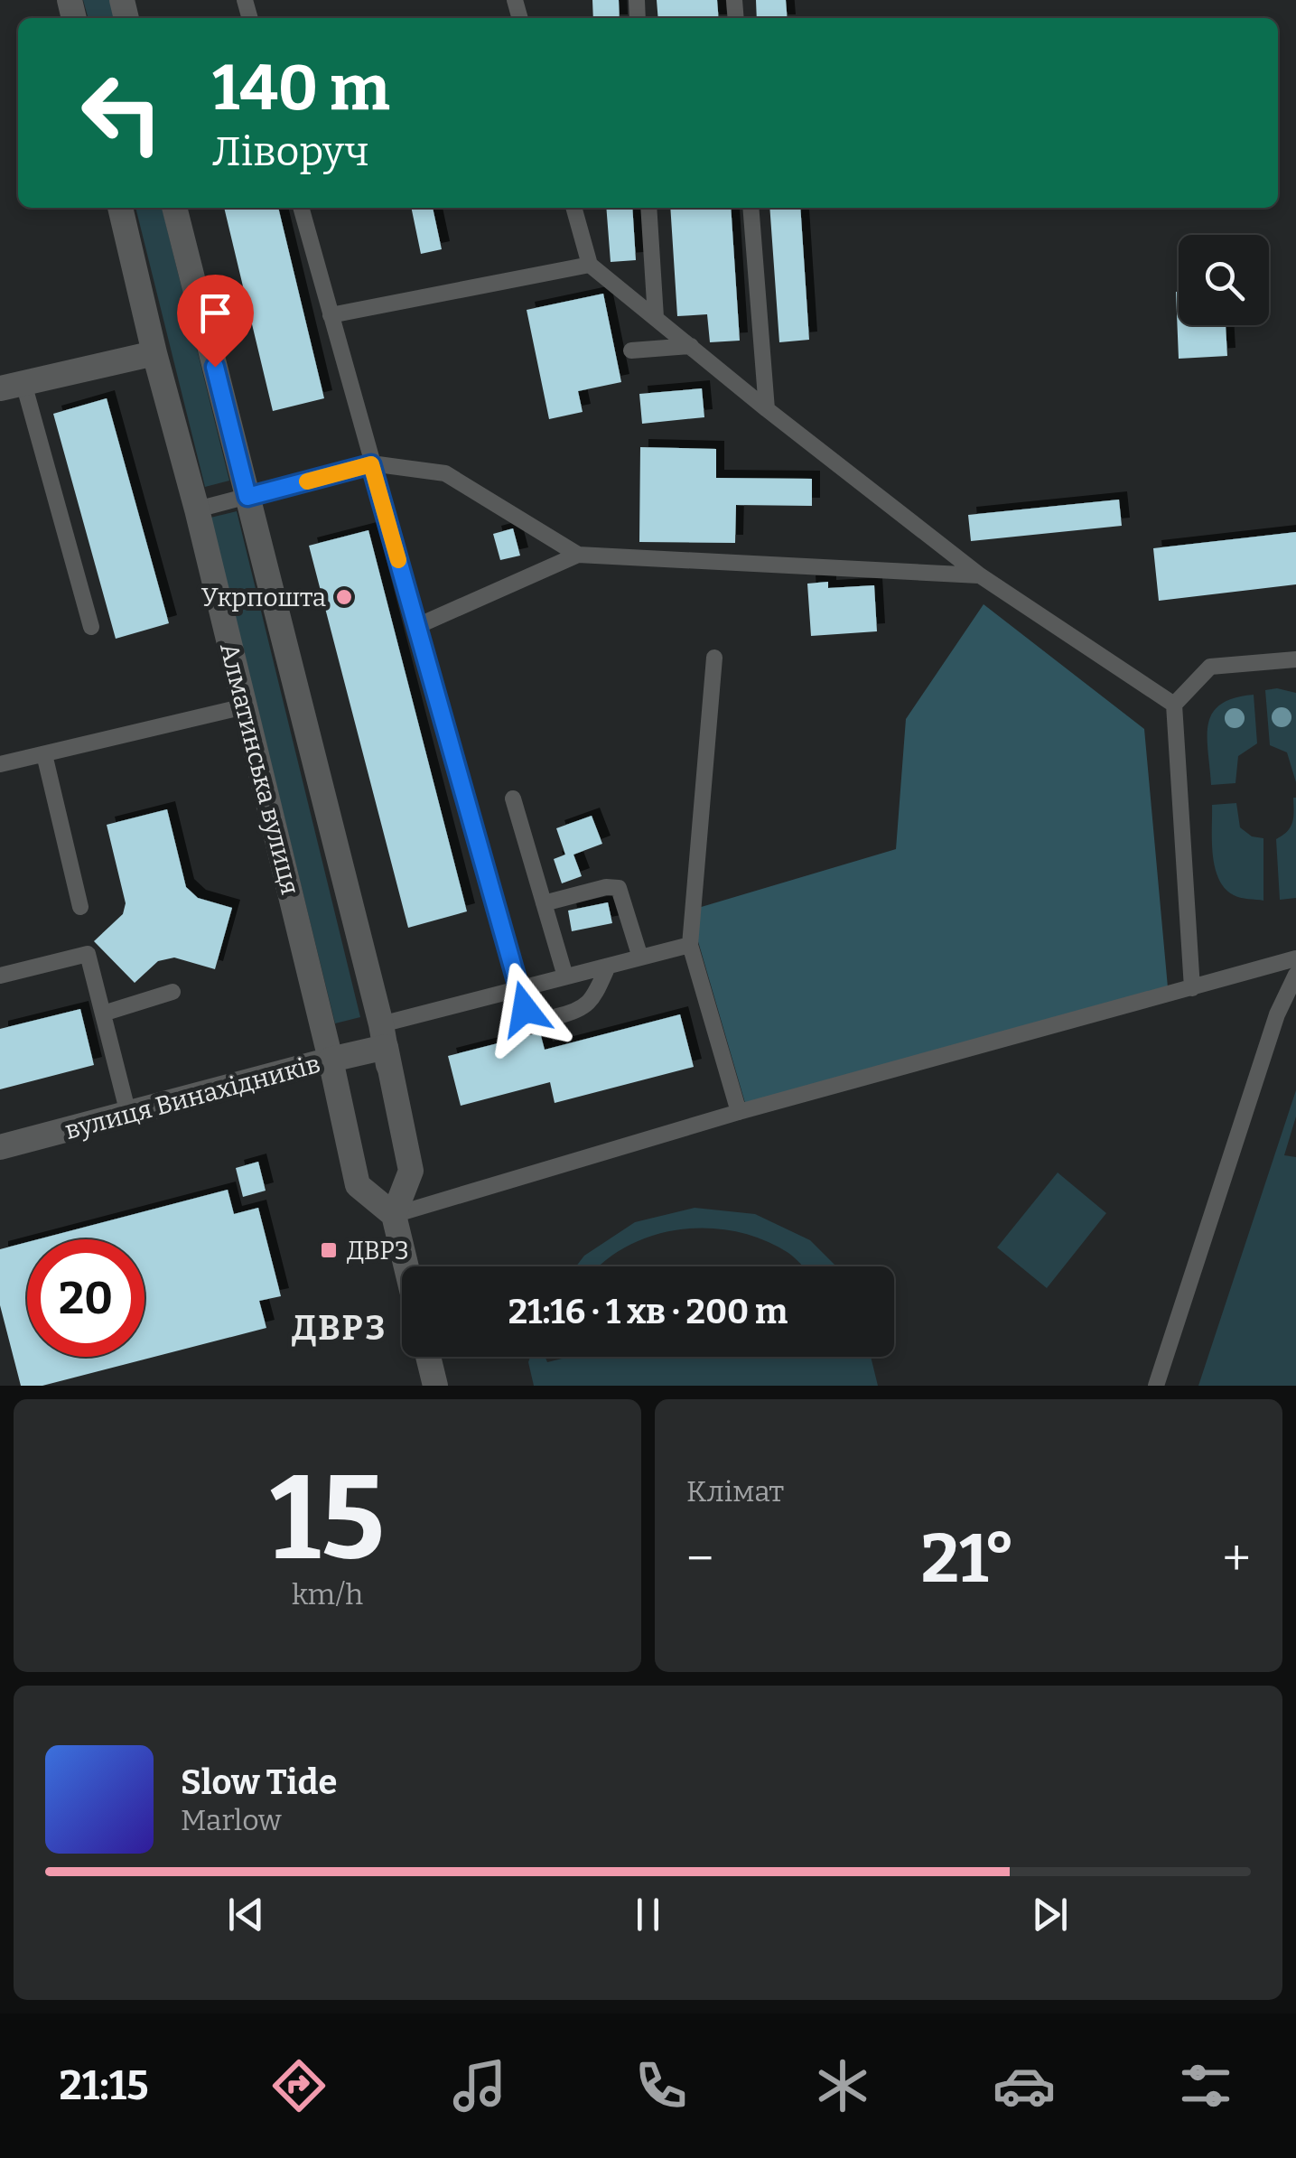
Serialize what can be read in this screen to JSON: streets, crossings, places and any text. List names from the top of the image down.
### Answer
{
  "streets": {
    "street": ["Алматинська вулиця", "вулиця Винахідників"]
  },
  "crossings": [
    ["Алматинська вулиця", "вулиця Винахідників"]
  ],
  "districts": ["ДВРЗ"],
  "places": {
    "other": ["Укрпошта"],
    "transit": ["ДВРЗ"]
  },
  "page": {
    "turn": ["140 m", "Ліворуч"],
    "limit": "20",
    "trip": "21:16 · 1 хв · 200 m",
    "tile": [
      ["15", "km/h"],
      "Клімат"
    ],
    "heat": ["−", "21°", "+"],
    "song": ["Slow Tide", "Marlow"],
    "tabs": "21:15"
  }
}
